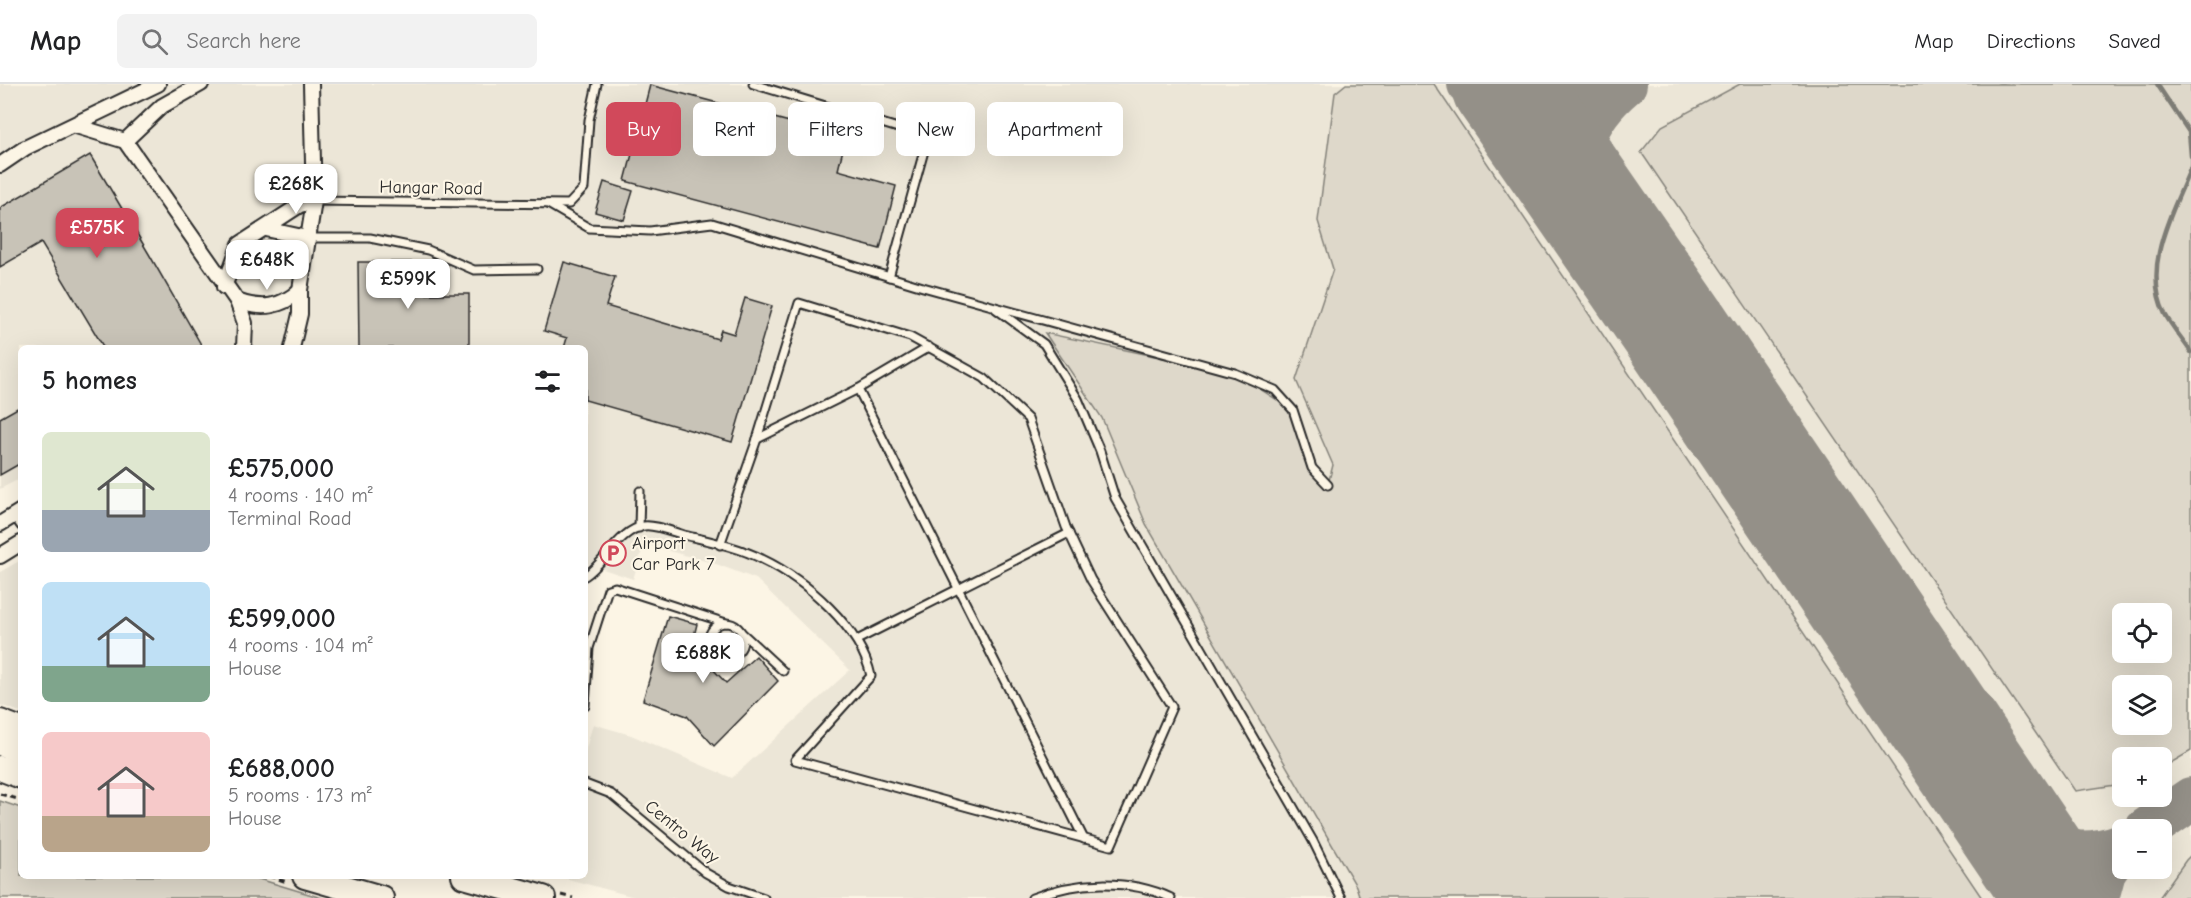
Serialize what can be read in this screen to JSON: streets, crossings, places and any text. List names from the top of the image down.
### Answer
{
  "streets": {
    "lane": ["Hangar Road", "Centro Way"]
  },
  "places": {
    "parking": ["Airport Car Park 7"]
  },
  "page": {
    "header": "Map",
    "search": "Search here",
    "nav": ["Map", "Directions", "Saved"],
    "chip": [
      "Buy",
      "Rent",
      "Filters",
      "New",
      "Apartment"
    ],
    "price": [
      "£268K",
      "£575K",
      "£648K",
      "£599K",
      "£688K"
    ],
    "heading": "5 homes",
    "list": [
      {
        "name": "£575,000",
        "note": "4 rooms · 140 m² · Terminal Road"
      },
      {
        "name": "£599,000",
        "note": "4 rooms · 104 m² · House"
      },
      {
        "name": "£688,000",
        "note": "5 rooms · 173 m² · House"
      }
    ],
    "map_buttons": ["+", "−"]
  }
}
